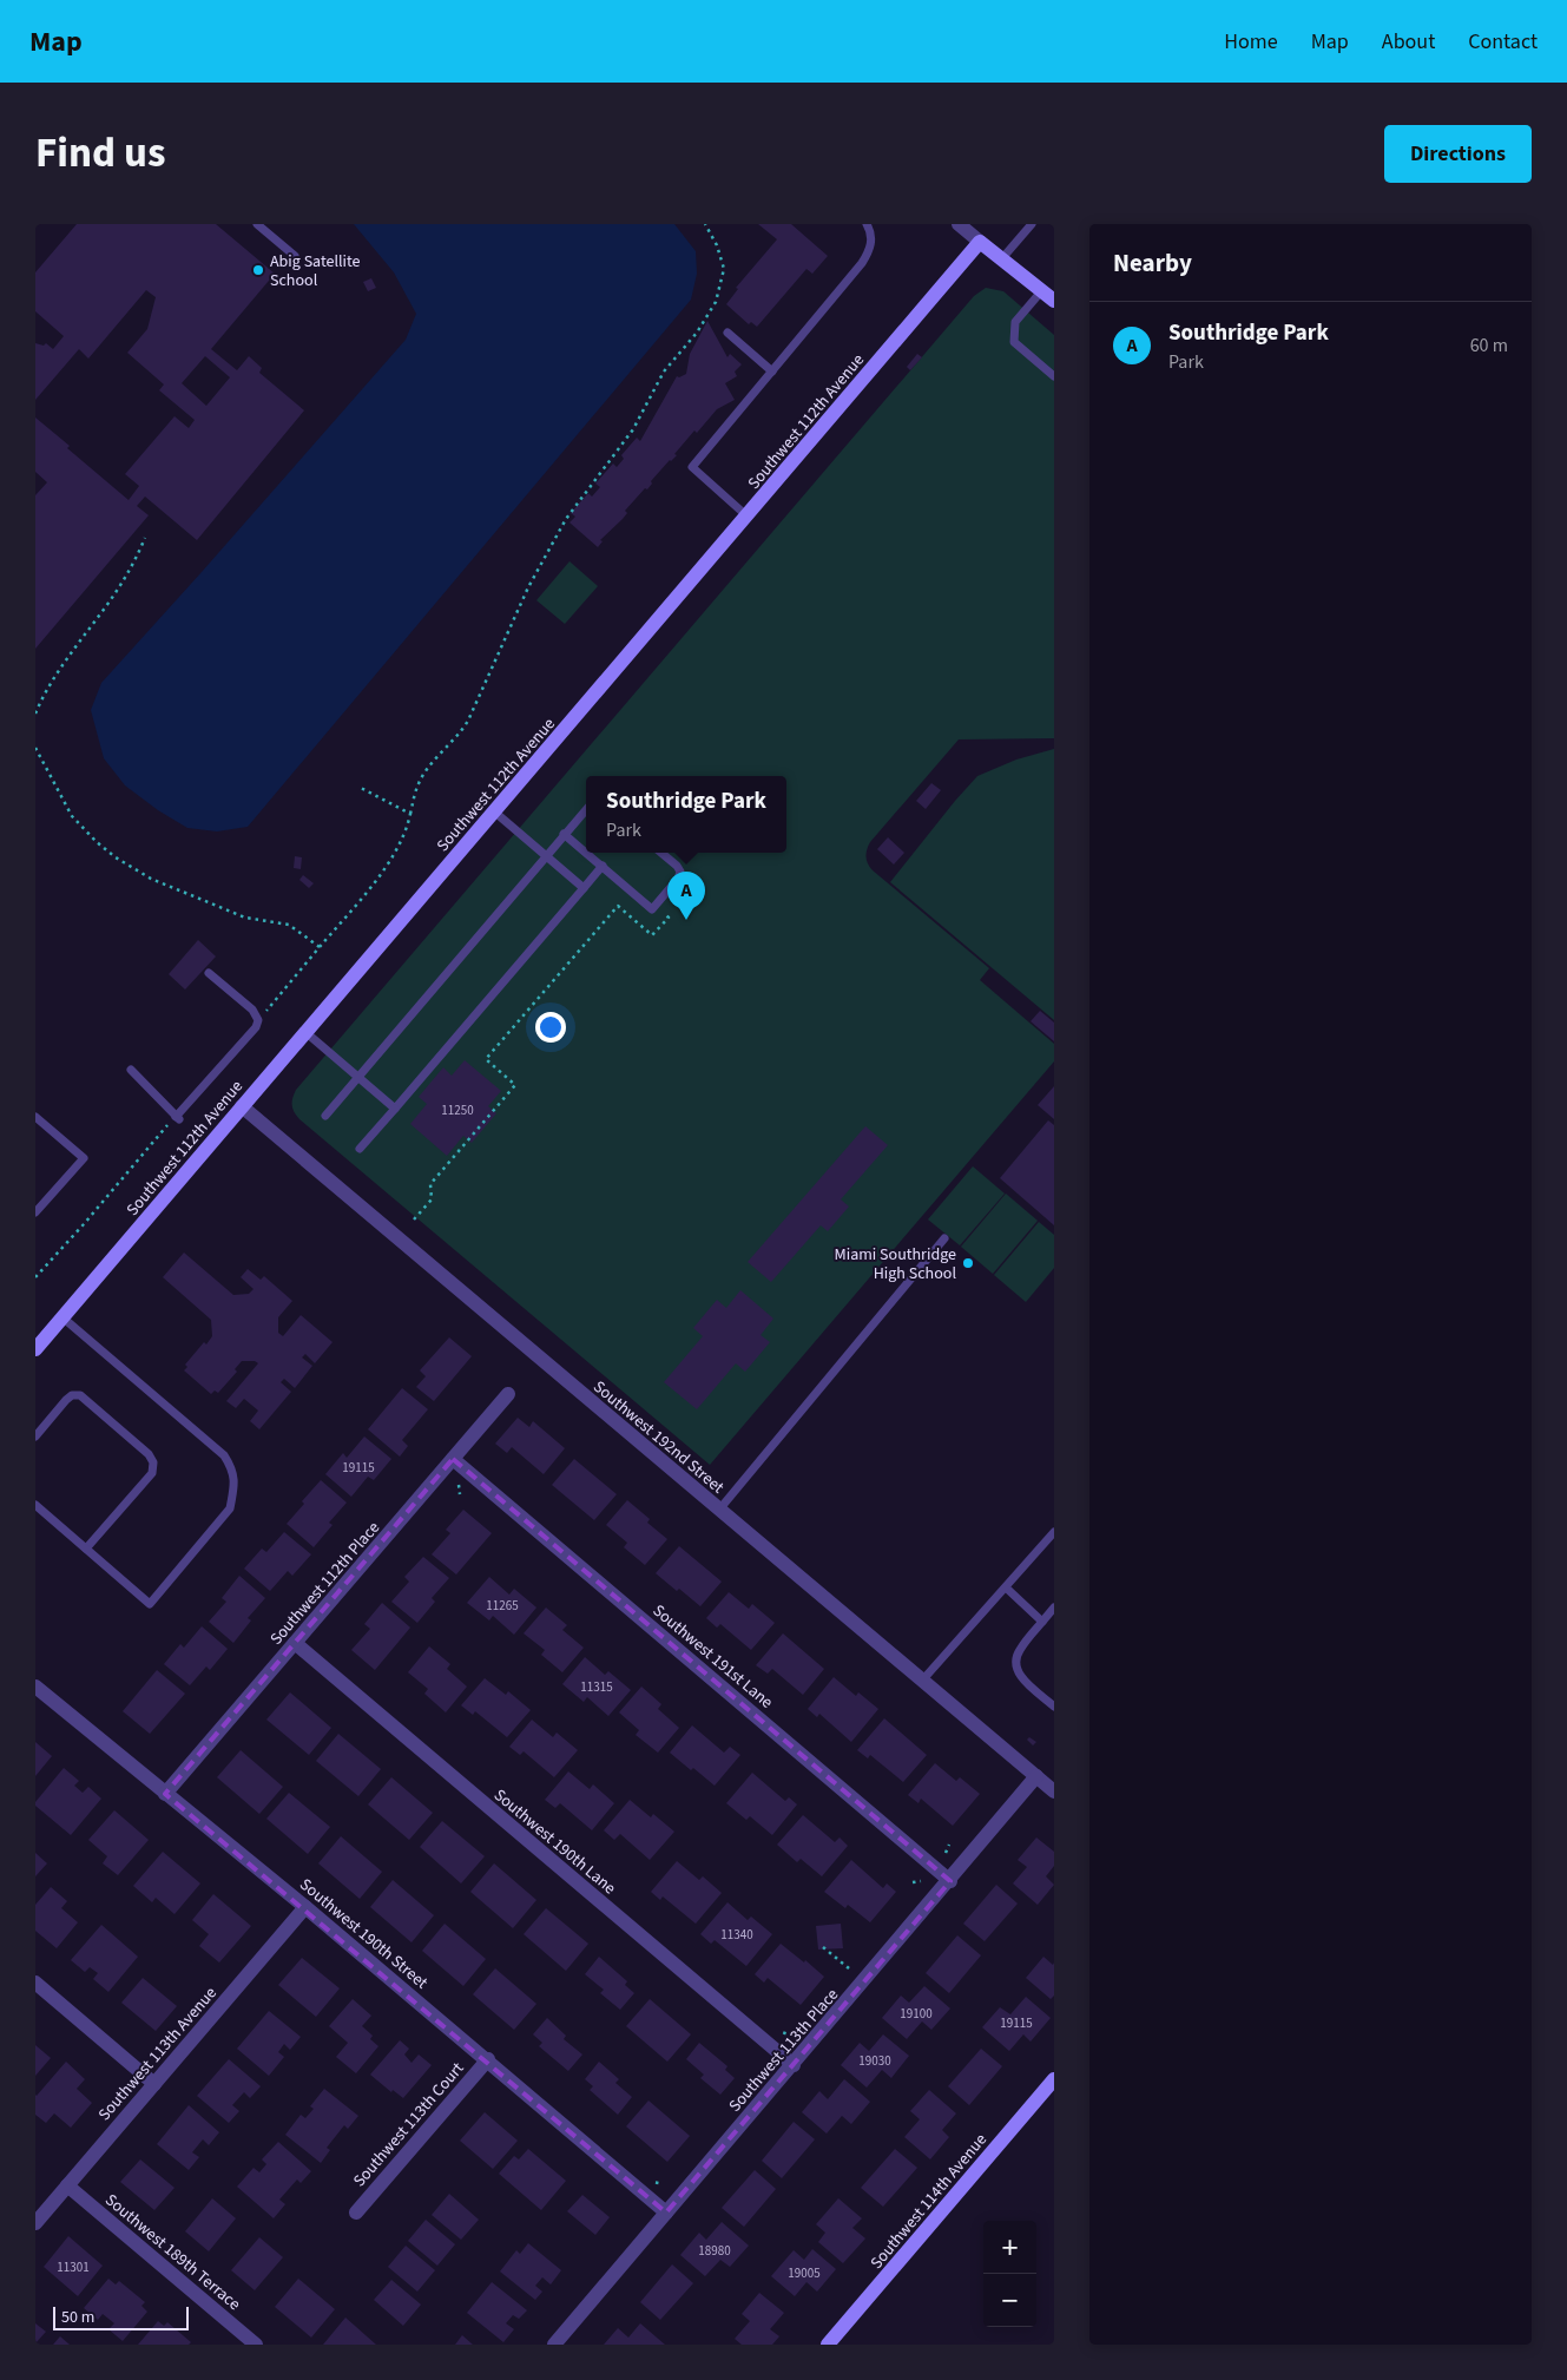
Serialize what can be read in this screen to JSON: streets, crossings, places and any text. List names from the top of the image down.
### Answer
{
  "streets": {
    "street": [
      "Southwest 112th Avenue",
      "Southwest 192nd Street",
      "Southwest 112th Place",
      "Southwest 191st Lane",
      "Southwest 190th Lane",
      "Southwest 190th Street",
      "Southwest 113th Place",
      "Southwest 113th Avenue",
      "Southwest 113th Court",
      "Southwest 114th Avenue",
      "Southwest 189th Terrace"
    ]
  },
  "crossings": [
    ["Southwest 112th Avenue", "Southwest 192nd Street"],
    ["Southwest 192nd Street", "Southwest 113th Place"],
    ["Southwest 112th Place", "Southwest 191st Lane"],
    ["Southwest 112th Place", "Southwest 190th Lane"],
    ["Southwest 112th Place", "Southwest 190th Street"],
    ["Southwest 191st Lane", "Southwest 113th Place"],
    ["Southwest 190th Lane", "Southwest 113th Place"],
    ["Southwest 190th Street", "Southwest 113th Place"],
    ["Southwest 190th Street", "Southwest 113th Avenue"],
    ["Southwest 190th Street", "Southwest 113th Court"],
    ["Southwest 113th Avenue", "Southwest 189th Terrace"]
  ],
  "places": ["Abig Satellite School", "Miami Southridge High School"],
  "house_numbers": [
    "11250",
    "19115",
    "11265",
    "11315",
    "11340",
    "19100",
    "19115",
    "19030",
    "18980",
    "11301",
    "19005"
  ],
  "scale_bar": "50 m",
  "page": {
    "header": "Map",
    "nav": [
      "Home",
      "Map",
      "About",
      "Contact"
    ],
    "title": "Find us",
    "buttons": "Directions",
    "heading": "Nearby",
    "list": [
      {
        "mark": "A",
        "name": "Southridge Park",
        "note": "Park",
        "value": "60 m"
      }
    ],
    "popup": ["Southridge Park", "Park"],
    "pins": "A",
    "map_buttons": ["+", "−"],
    "scale": "50 m"
  }
}
